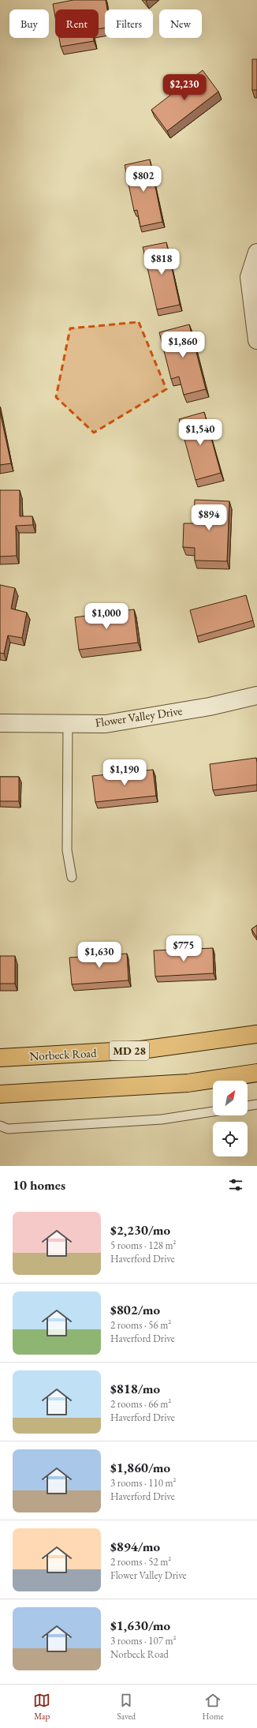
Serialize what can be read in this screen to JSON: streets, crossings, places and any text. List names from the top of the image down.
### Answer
{
  "streets": {
    "main road": ["MD 28", "Norbeck Road"],
    "street": ["Flower Valley Drive"]
  },
  "north": "top right",
  "page": {
    "chip": [
      "Buy",
      "Rent",
      "Filters",
      "New"
    ],
    "price": [
      "$2,230",
      "$802",
      "$818",
      "$1,860",
      "$1,540",
      "$894",
      "$1,000",
      "$1,190",
      "$775",
      "$1,630"
    ],
    "heading": "10 homes",
    "list": [
      {
        "name": "$2,230/mo",
        "note": "5 rooms · 128 m² · Haverford Drive"
      },
      {
        "name": "$802/mo",
        "note": "2 rooms · 56 m² · Haverford Drive"
      },
      {
        "name": "$818/mo",
        "note": "2 rooms · 66 m² · Haverford Drive"
      },
      {
        "name": "$1,860/mo",
        "note": "3 rooms · 110 m² · Haverford Drive"
      },
      {
        "name": "$894/mo",
        "note": "2 rooms · 52 m² · Flower Valley Drive"
      },
      {
        "name": "$1,630/mo",
        "note": "3 rooms · 107 m² · Norbeck Road"
      }
    ],
    "tabs": ["Map", "Saved", "Home"]
  }
}
